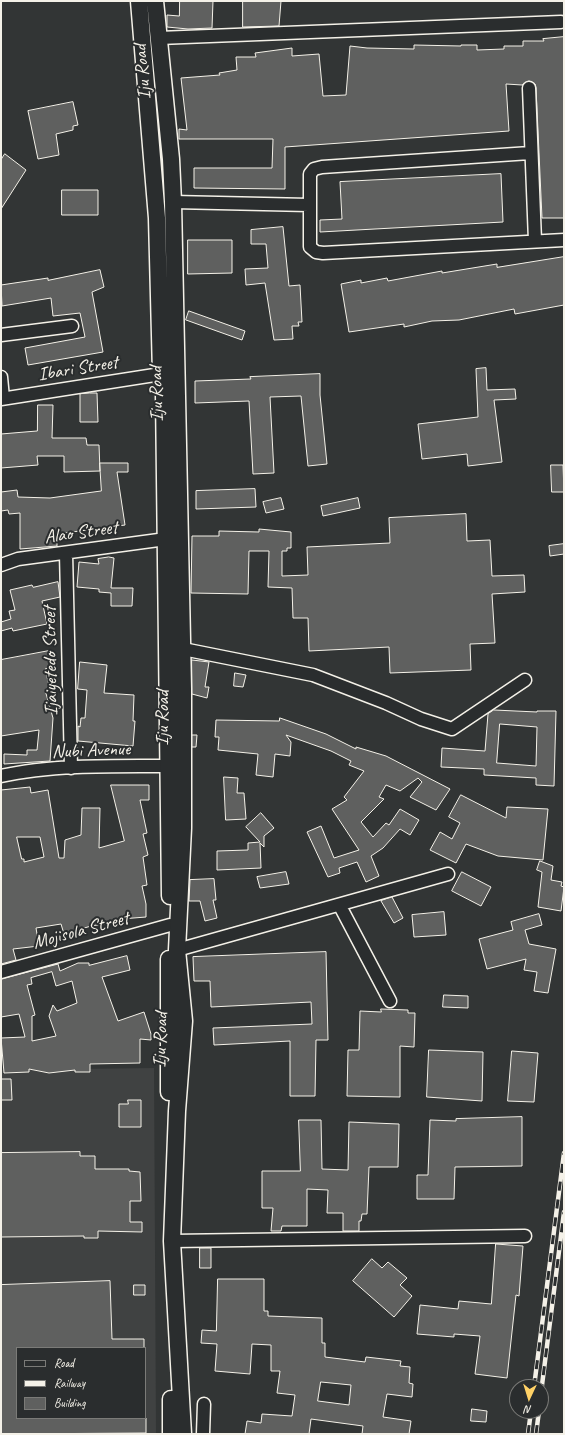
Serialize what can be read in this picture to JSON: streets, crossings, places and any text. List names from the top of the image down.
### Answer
{
  "streets": {
    "main road": ["Iju Road"],
    "street": [
      "Ibari Street",
      "Alao Street",
      "Ijaiyetedo Street",
      "Nubi Avenue",
      "Mojisola Street"
    ]
  },
  "crossings": [
    ["Iju Road", "Ibari Street"],
    ["Iju Road", "Alao Street"],
    ["Iju Road", "Nubi Avenue"],
    ["Iju Road", "Mojisola Street"],
    ["Alao Street", "Ijaiyetedo Street"],
    ["Ijaiyetedo Street", "Nubi Avenue"]
  ],
  "legend": ["Road", "Railway", "Building"],
  "north": "bottom"
}
